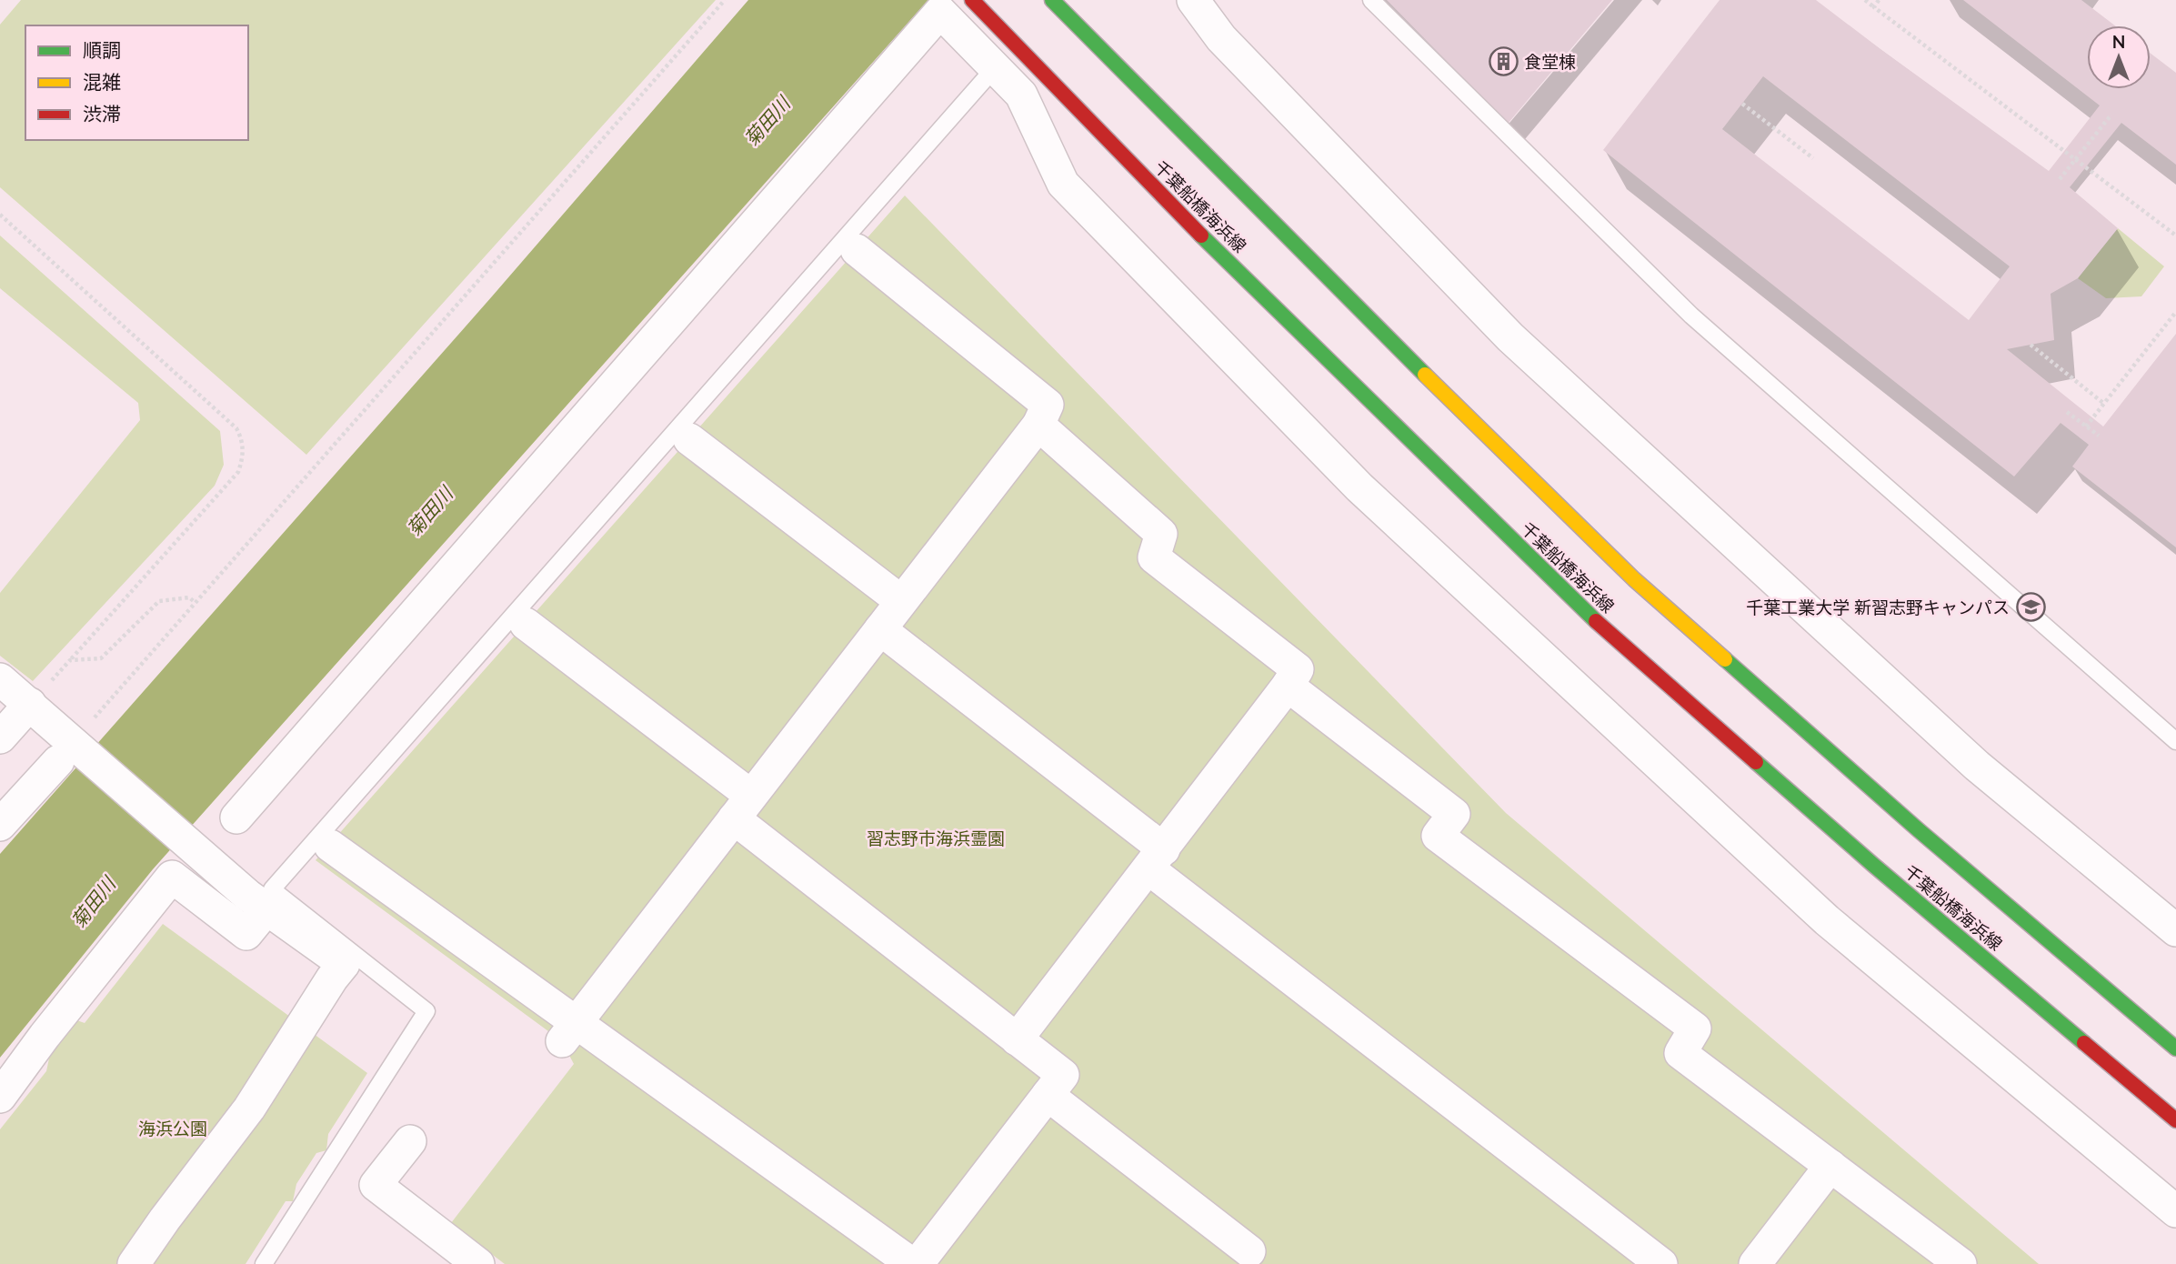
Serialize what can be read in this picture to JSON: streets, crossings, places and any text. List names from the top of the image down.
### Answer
{
  "streets": {
    "main road": ["千葉船橋海浜線"]
  },
  "water": ["菊田川"],
  "parks": ["習志野市海浜霊園", "海浜公園"],
  "places": {
    "building": ["食堂棟"],
    "school or university": ["千葉工業大学 新習志野キャンパス"]
  },
  "legend": ["順調", "混雑", "渋滞"],
  "north": "top"
}
